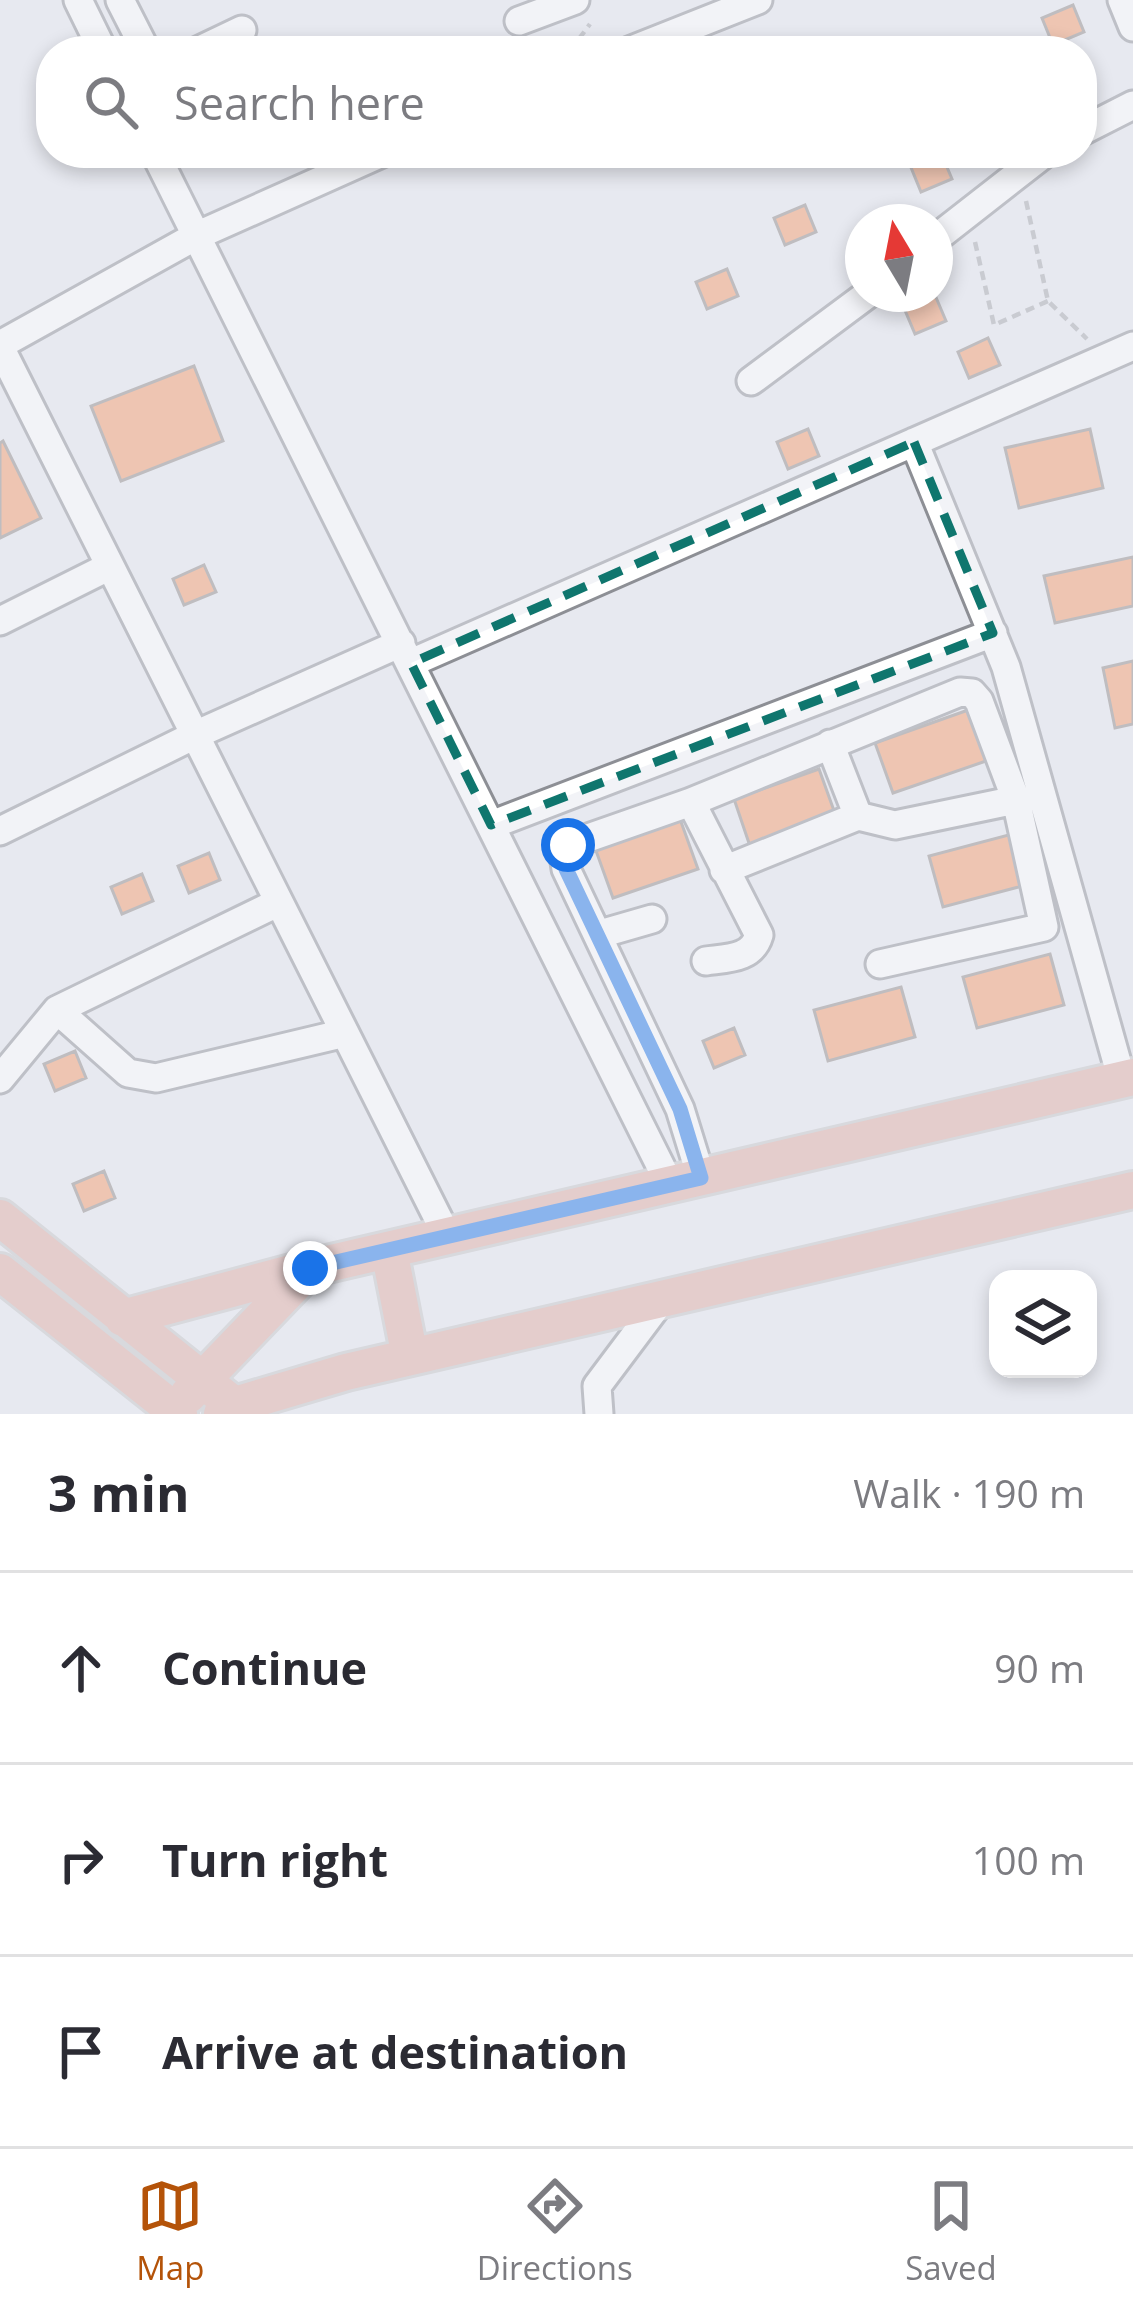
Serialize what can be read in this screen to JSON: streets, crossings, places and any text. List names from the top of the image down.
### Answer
{
  "north": "top",
  "page": {
    "search": "Search here",
    "heading": ["3 min", "Walk · 190 m"],
    "list": [
      ["Continue", "90 m"],
      ["Turn right", "100 m"],
      "Arrive at destination"
    ],
    "nav": ["Map", "Directions", "Saved"]
  }
}
